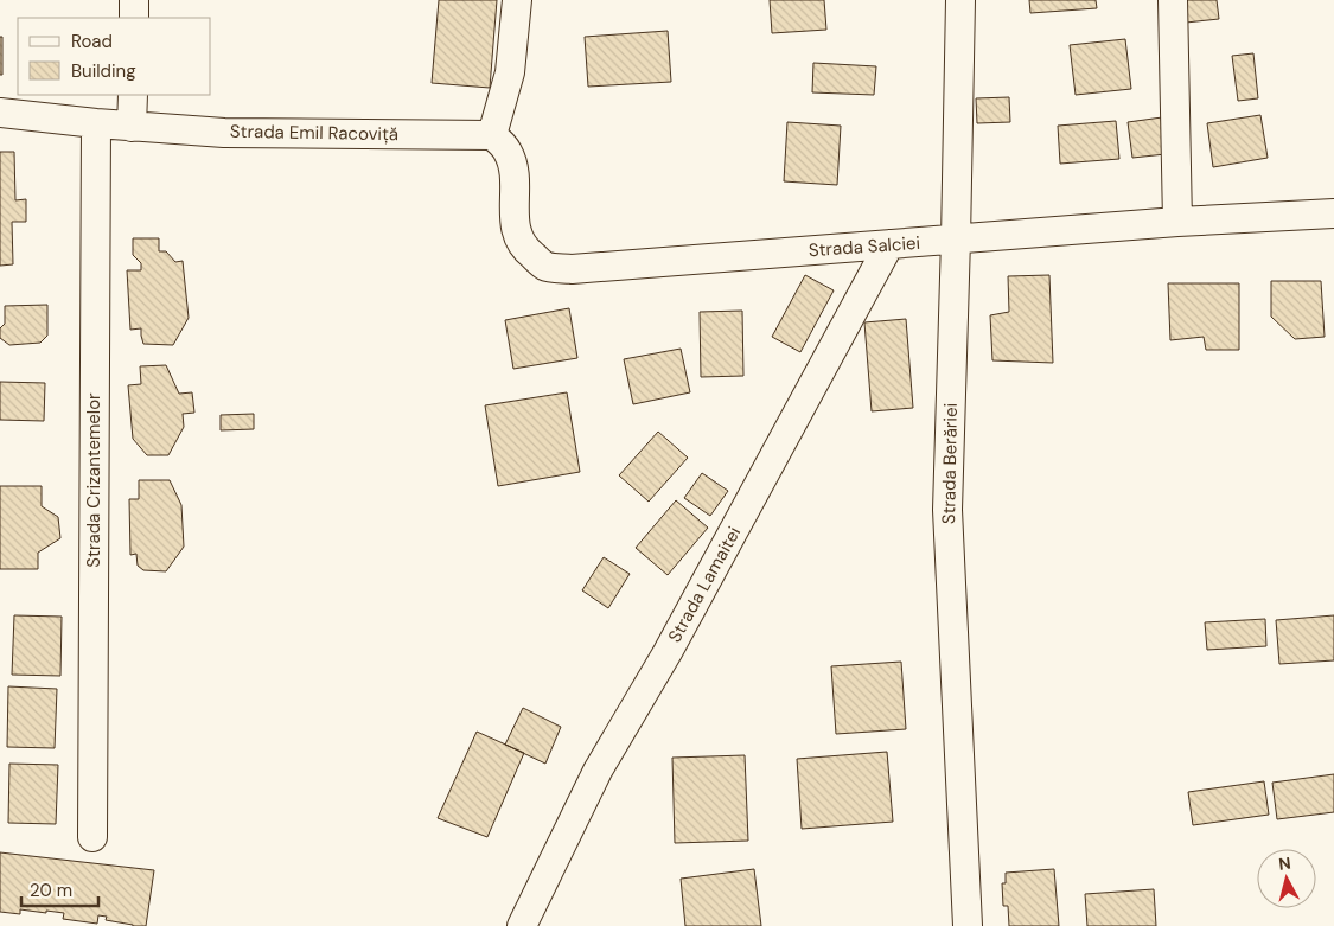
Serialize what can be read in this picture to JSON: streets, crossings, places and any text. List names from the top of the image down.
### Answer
{
  "streets": {
    "street": [
      "Strada Emil Racoviță",
      "Strada Salciei",
      "Strada Berăriei",
      "Strada Crizantemelor",
      "Strada Lamaitei"
    ]
  },
  "crossings": [
    ["Strada Emil Racoviță", "Strada Salciei"],
    ["Strada Emil Racoviță", "Strada Crizantemelor"],
    ["Strada Salciei", "Strada Berăriei"],
    ["Strada Salciei", "Strada Lamaitei"]
  ],
  "legend": ["Road", "Building"],
  "scale_bar": "20 m",
  "north": "top"
}
